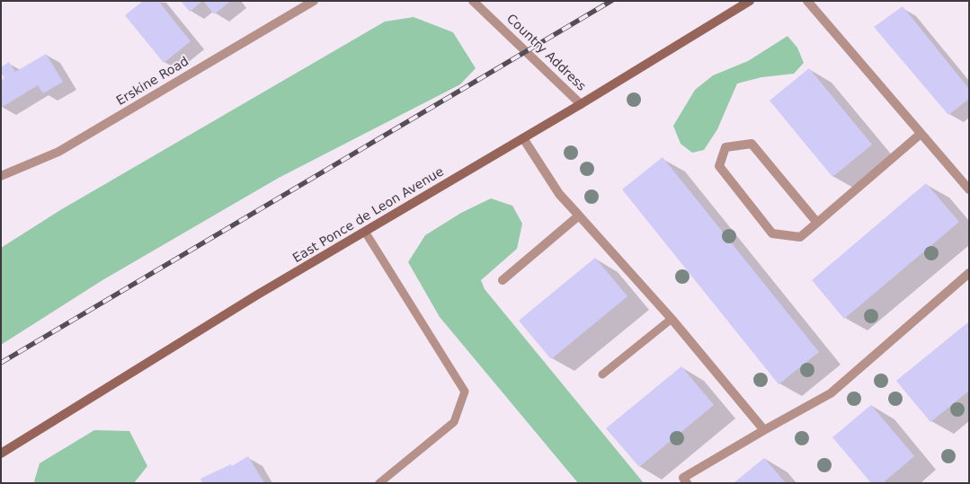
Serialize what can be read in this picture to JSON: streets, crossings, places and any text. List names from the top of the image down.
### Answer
{
  "streets": {
    "main road": ["East Ponce de Leon Avenue"],
    "street": ["Country Address", "Erskine Road"]
  },
  "crossings": [
    ["Country Address", "East Ponce de Leon Avenue"]
  ]
}
